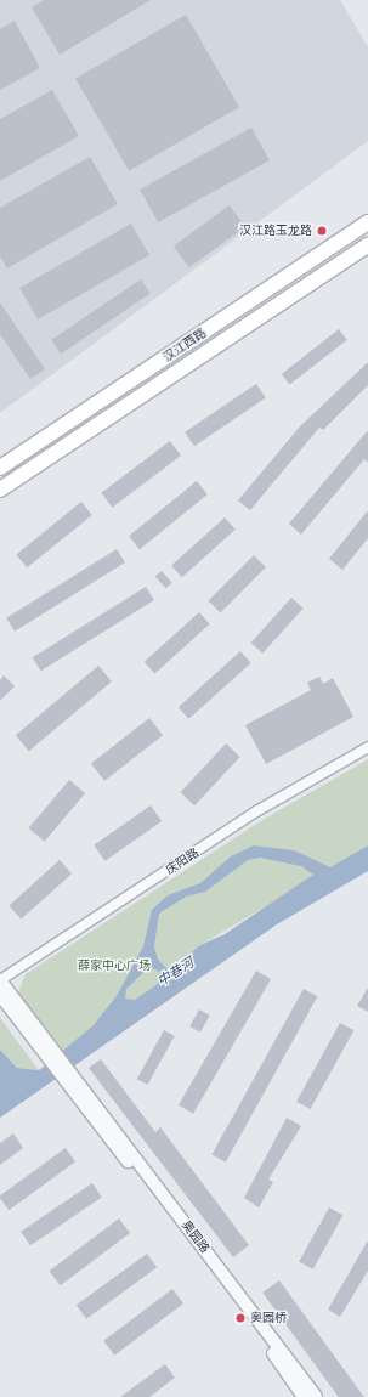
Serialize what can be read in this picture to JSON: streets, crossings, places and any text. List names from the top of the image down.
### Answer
{
  "streets": {
    "main road": ["汉江西路"],
    "street": ["庆阳路", "奥园路"]
  },
  "water": ["中巷河"],
  "parks": ["薛家中心广场"],
  "places": ["汉江路玉龙路", "奥园桥"]
}
